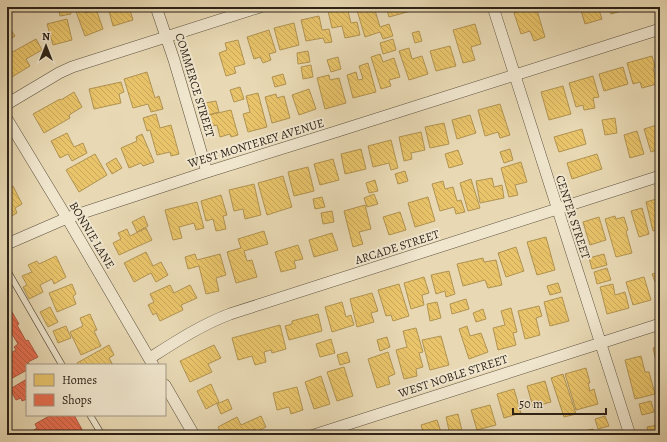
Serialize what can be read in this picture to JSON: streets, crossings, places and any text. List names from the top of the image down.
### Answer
{
  "streets": {
    "street": [
      "COMMERCE STREET",
      "WEST MONTEREY AVENUE",
      "CENTER STREET",
      "BONNIE LANE",
      "ARCADE STREET",
      "WEST NOBLE STREET"
    ]
  },
  "crossings": [
    ["COMMERCE STREET", "WEST MONTEREY AVENUE"],
    ["WEST MONTEREY AVENUE", "CENTER STREET"],
    ["WEST MONTEREY AVENUE", "BONNIE LANE"],
    ["CENTER STREET", "ARCADE STREET"],
    ["CENTER STREET", "WEST NOBLE STREET"],
    ["BONNIE LANE", "ARCADE STREET"]
  ],
  "legend": ["Homes", "Shops"],
  "scale_bar": "50 m",
  "north": "top"
}
